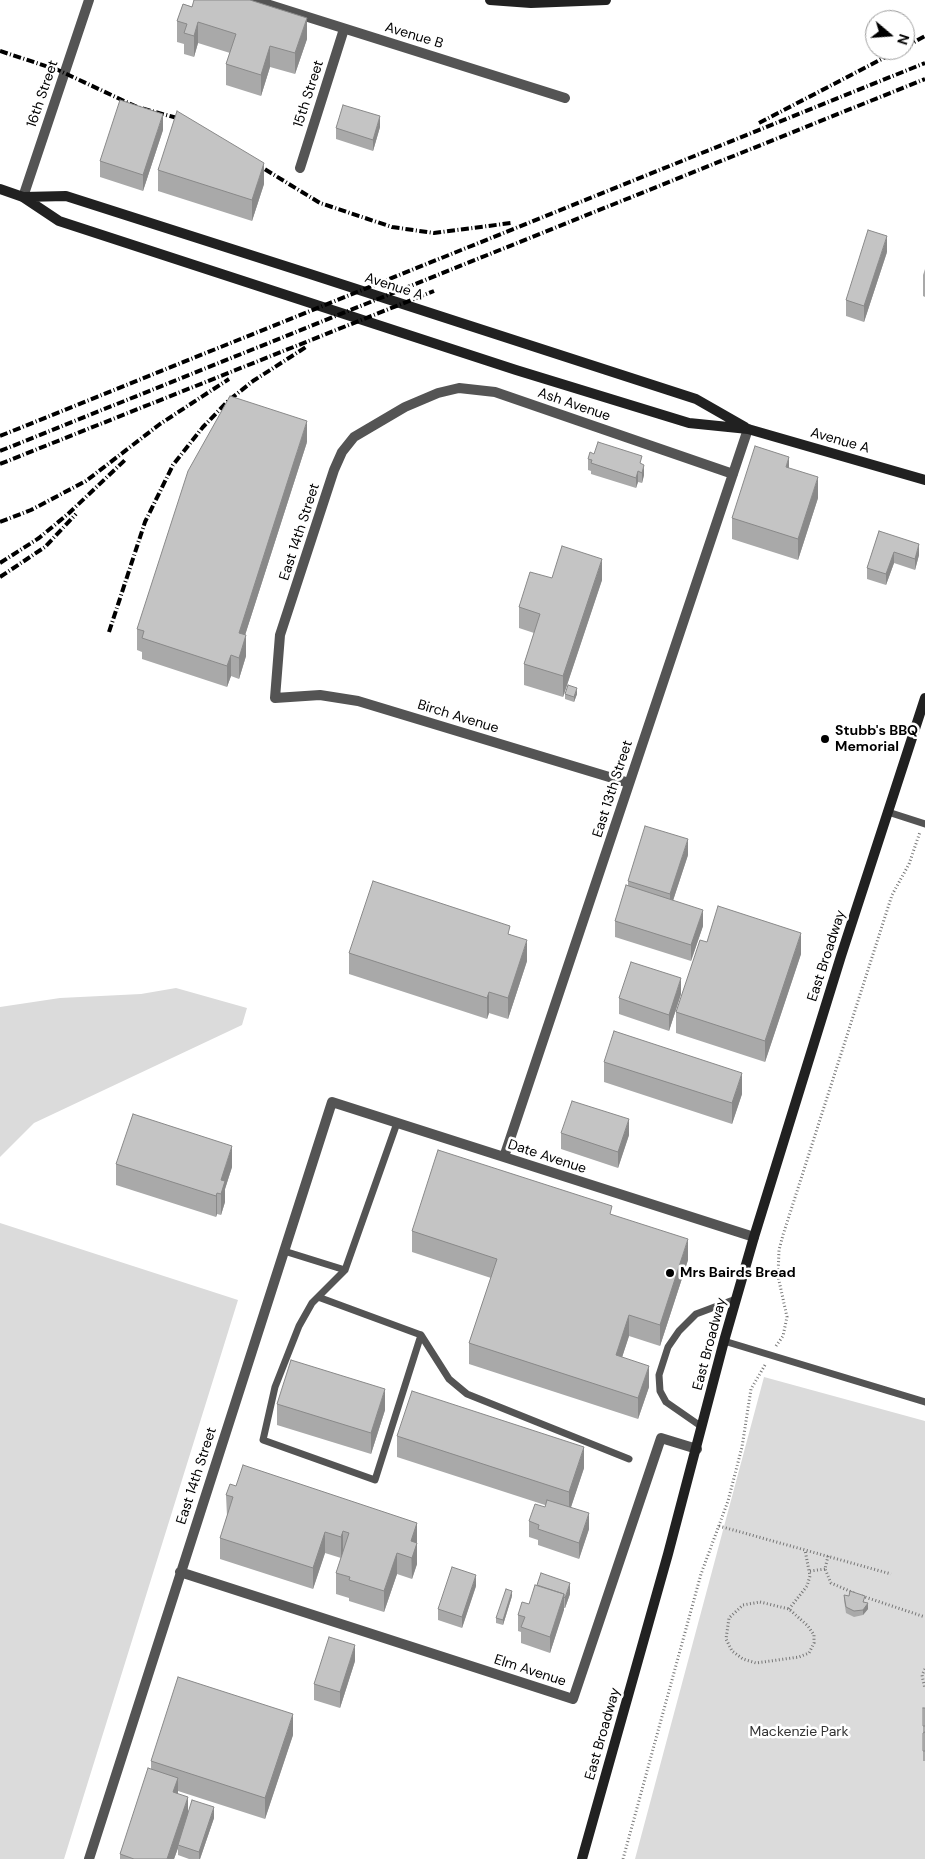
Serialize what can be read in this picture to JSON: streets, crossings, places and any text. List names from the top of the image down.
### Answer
{
  "streets": {
    "main road": ["Avenue A", "East Broadway"],
    "street": [
      "Avenue B",
      "16th Street",
      "15th Street",
      "Ash Avenue",
      "East 14th Street",
      "Birch Avenue",
      "East 13th Street",
      "Date Avenue",
      "Elm Avenue"
    ]
  },
  "crossings": [
    ["Avenue B", "15th Street"],
    ["16th Street", "Avenue A"],
    ["Avenue A", "East 13th Street"],
    ["Ash Avenue", "East 14th Street"],
    ["Ash Avenue", "East 13th Street"],
    ["East 14th Street", "Birch Avenue"],
    ["East 14th Street", "Date Avenue"],
    ["East 14th Street", "Elm Avenue"],
    ["Birch Avenue", "East 13th Street"],
    ["East 13th Street", "Date Avenue"],
    ["East Broadway", "Date Avenue"],
    ["East Broadway", "Elm Avenue"]
  ],
  "parks": ["Mackenzie Park"],
  "places": ["Stubb's BBQ Memorial", "Mrs Bairds Bread"],
  "north": "right"
}
